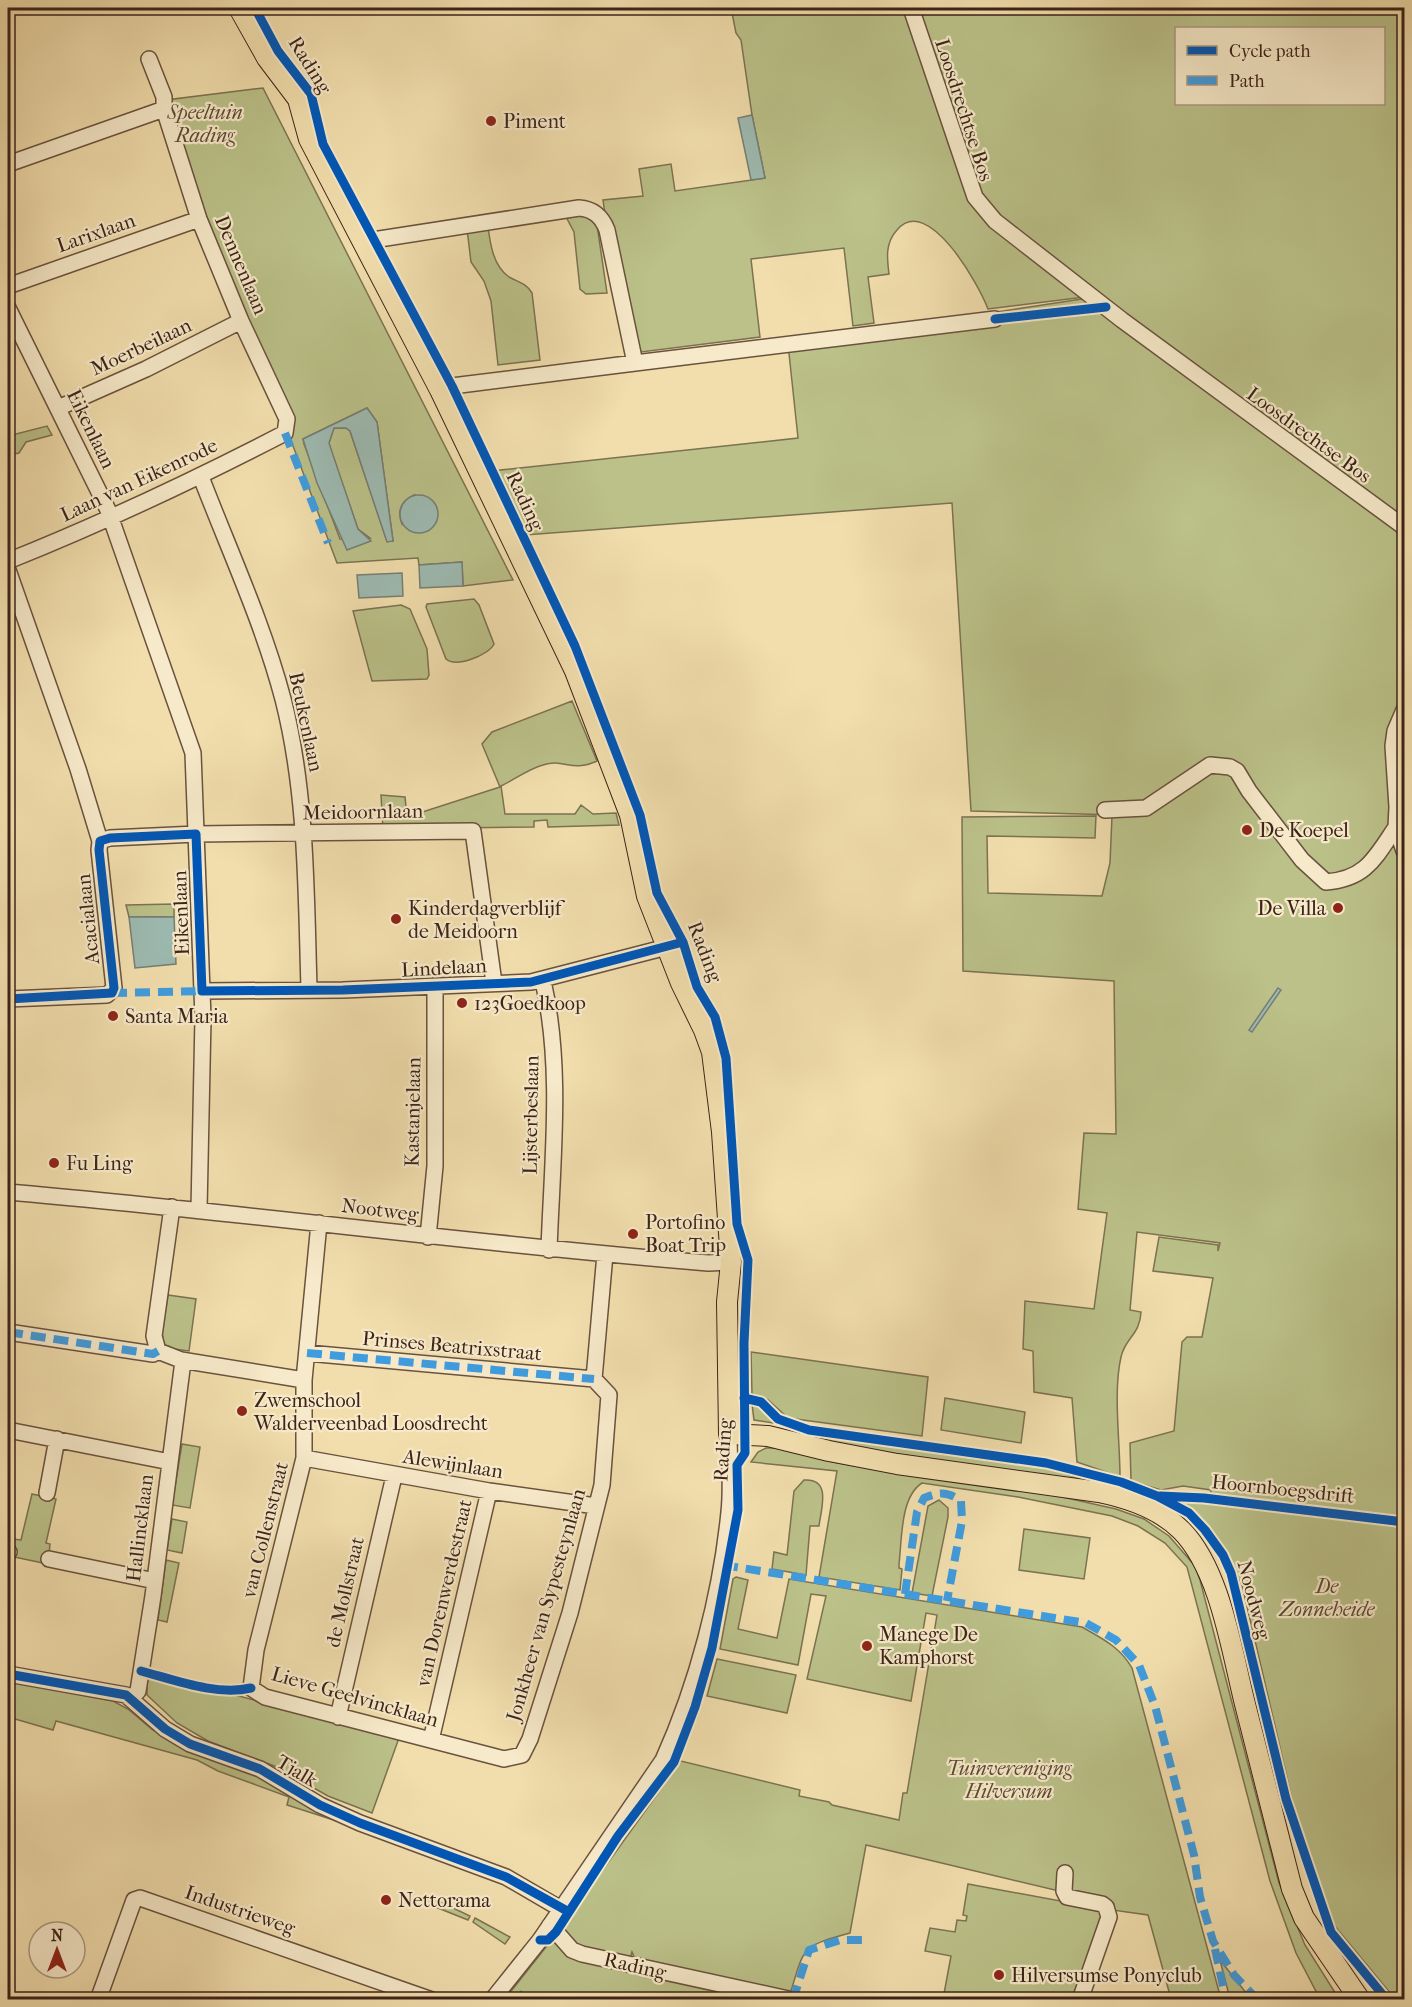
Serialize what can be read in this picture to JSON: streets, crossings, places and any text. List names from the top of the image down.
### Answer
{
  "streets": {
    "main road": ["Rading", "Noodweg"],
    "street": [
      "Loosdrechtse Bos",
      "Larixlaan",
      "Dennenlaan",
      "Moerbeilaan",
      "Eikenlaan",
      "Laan van Eikenrode",
      "Beukenlaan",
      "Meidoornlaan",
      "Acacialaan",
      "Lindelaan",
      "Kastanjelaan",
      "Lijsterbeslaan",
      "Nootweg",
      "Prinses Beatrixstraat",
      "Alewijnlaan",
      "Hallincklaan",
      "van Collenstraat",
      "de Mollstraat",
      "van Dorenwerdestraat",
      "Jonkheer van Sypesteynlaan",
      "Lieve Geelvincklaan",
      "Tjalk",
      "Industrieweg"
    ],
    "cycle path": ["Hoornboegsdrift"]
  },
  "crossings": [
    ["Rading", "Lindelaan"],
    ["Rading", "Nootweg"],
    ["Rading", "Noodweg"],
    ["Rading", "Tjalk"],
    ["Larixlaan", "Dennenlaan"],
    ["Dennenlaan", "Moerbeilaan"],
    ["Dennenlaan", "Laan van Eikenrode"],
    ["Moerbeilaan", "Eikenlaan"],
    ["Eikenlaan", "Laan van Eikenrode"],
    ["Eikenlaan", "Meidoornlaan"],
    ["Eikenlaan", "Lindelaan"],
    ["Eikenlaan", "Nootweg"],
    ["Laan van Eikenrode", "Beukenlaan"],
    ["Beukenlaan", "Meidoornlaan"],
    ["Beukenlaan", "Lindelaan"],
    ["Meidoornlaan", "Acacialaan"],
    ["Meidoornlaan", "Lindelaan"],
    ["Lindelaan", "Kastanjelaan"],
    ["Lindelaan", "Lijsterbeslaan"],
    ["Kastanjelaan", "Nootweg"],
    ["Lijsterbeslaan", "Nootweg"],
    ["Nootweg", "van Collenstraat"],
    ["Prinses Beatrixstraat", "van Collenstraat"],
    ["Prinses Beatrixstraat", "Jonkheer van Sypesteynlaan"],
    ["Alewijnlaan", "van Collenstraat"],
    ["Alewijnlaan", "de Mollstraat"],
    ["Alewijnlaan", "van Dorenwerdestraat"],
    ["Alewijnlaan", "Jonkheer van Sypesteynlaan"],
    ["Hallincklaan", "Tjalk"],
    ["van Collenstraat", "Lieve Geelvincklaan"],
    ["de Mollstraat", "Lieve Geelvincklaan"],
    ["van Dorenwerdestraat", "Lieve Geelvincklaan"],
    ["Jonkheer van Sypesteynlaan", "Lieve Geelvincklaan"]
  ],
  "parks": ["Speeltuin Rading", "De Zonneheide", "Tuinvereniging Hilversum"],
  "places": [
    "Piment",
    "De Koepel",
    "De Villa",
    "Kinderdagverblijf de Meidoorn",
    "123Goedkoop",
    "Santa Maria",
    "Fu Ling",
    "Portofino Boat Trip",
    "Zwemschool Walderveenbad Loosdrecht",
    "Manege De Kamphorst",
    "Nettorama",
    "Hilversumse Ponyclub"
  ],
  "legend": ["Cycle path", "Path"],
  "north": "top"
}
